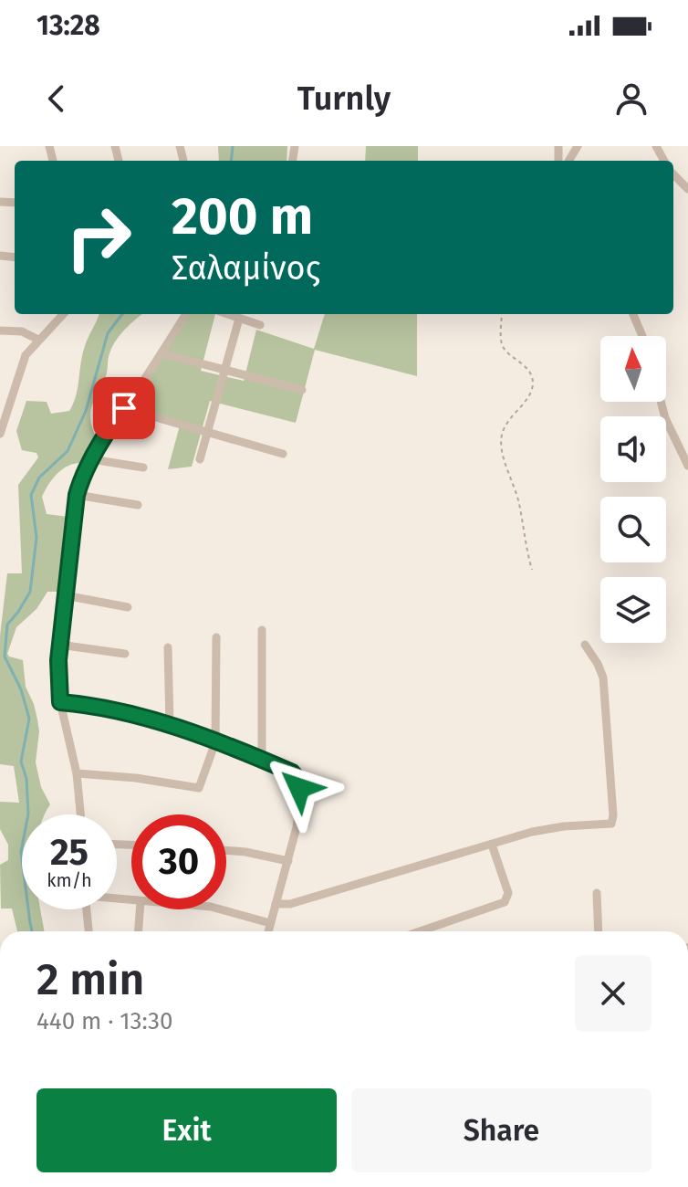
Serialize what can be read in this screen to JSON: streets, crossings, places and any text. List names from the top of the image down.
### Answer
{
  "north": "top",
  "page": {
    "status": "13:28",
    "header": "Turnly",
    "turn": ["200 m", "Σαλαμίνος"],
    "speed": "25 km/h",
    "limit": "30",
    "heading": ["2 min", "440 m · 13:30"],
    "buttons": ["Exit", "Share"]
  }
}
